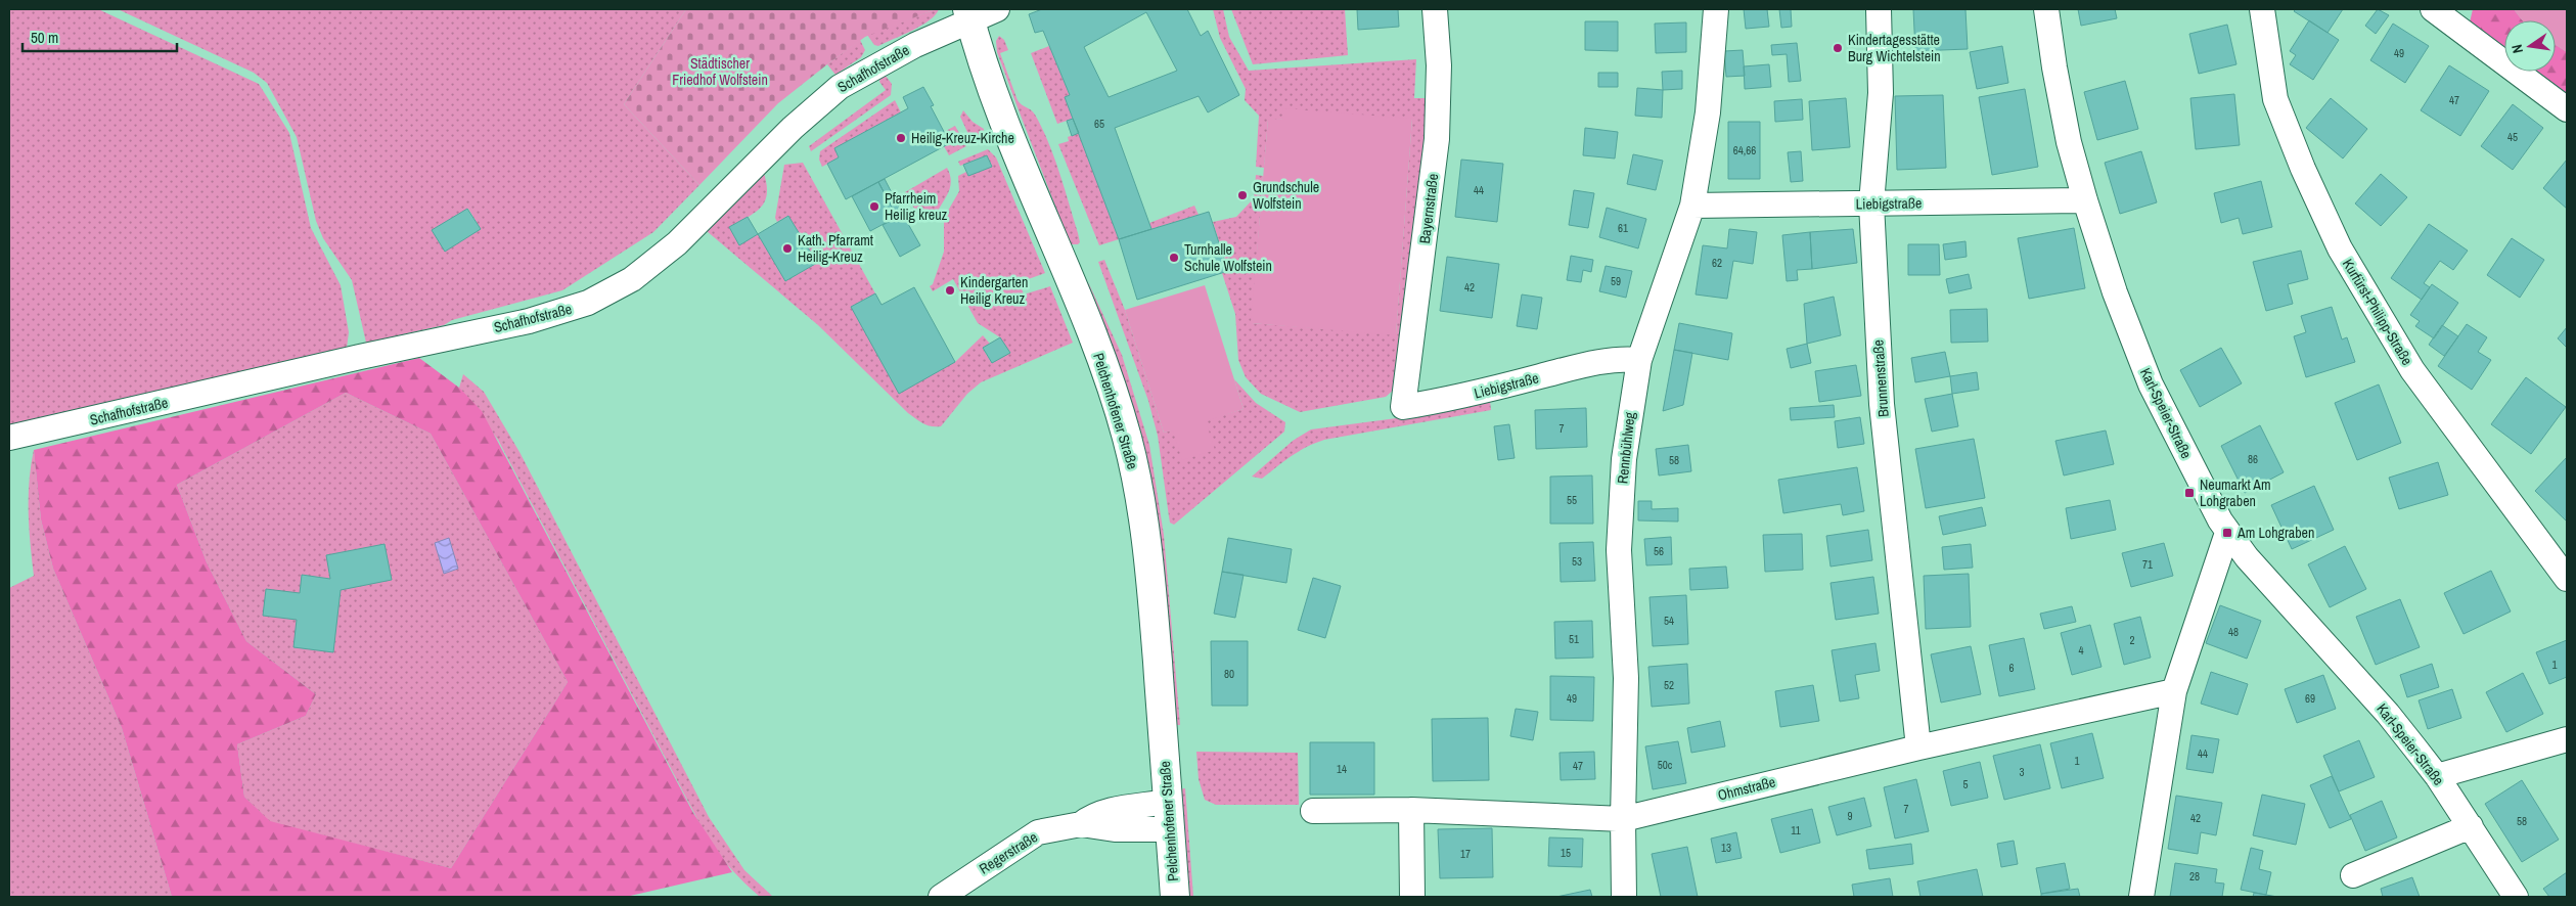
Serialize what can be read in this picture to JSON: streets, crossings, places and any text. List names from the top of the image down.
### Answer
{
  "streets": {
    "main road": ["Pelchenhofener Straße"],
    "street": [
      "Schafhofstraße",
      "Liebigstraße",
      "Bayernstraße",
      "Kurfürst-Philipp-Straße",
      "Brunnenstraße",
      "Karl-Speier-Straße",
      "Rennbühlweg",
      "Ohmstraße",
      "Regerstraße"
    ]
  },
  "crossings": [
    ["Schafhofstraße", "Pelchenhofener Straße"],
    ["Liebigstraße", "Bayernstraße"],
    ["Liebigstraße", "Brunnenstraße"],
    ["Liebigstraße", "Karl-Speier-Straße"],
    ["Liebigstraße", "Rennbühlweg"],
    ["Brunnenstraße", "Ohmstraße"],
    ["Pelchenhofener Straße", "Regerstraße"],
    ["Rennbühlweg", "Ohmstraße"]
  ],
  "parks": ["Städtischer Friedhof Wolfstein"],
  "places": {
    "other": [
      "Kindertagesstätte Burg Wichtelstein",
      "Heilig-Kreuz-Kirche",
      "Grundschule Wolfstein",
      "Pfarrheim Heilig kreuz",
      "Kath. Pfarramt Heilig-Kreuz",
      "Turnhalle Schule Wolfstein",
      "Kindergarten Heilig Kreuz"
    ],
    "transit": ["Neumarkt Am Lohgraben", "Am Lohgraben"]
  },
  "house_numbers": [
    "49",
    "47",
    "65",
    "45",
    "64,66",
    "44",
    "61",
    "62",
    "59",
    "42",
    "7",
    "86",
    "58",
    "55",
    "56",
    "53",
    "71",
    "54",
    "48",
    "51",
    "2",
    "4",
    "1",
    "6",
    "80",
    "52",
    "49",
    "69",
    "44",
    "1",
    "50c",
    "47",
    "14",
    "3",
    "5",
    "7",
    "9",
    "42",
    "58",
    "11",
    "13",
    "15",
    "17",
    "28"
  ],
  "scale_bar": "50 m",
  "north": "left"
}
